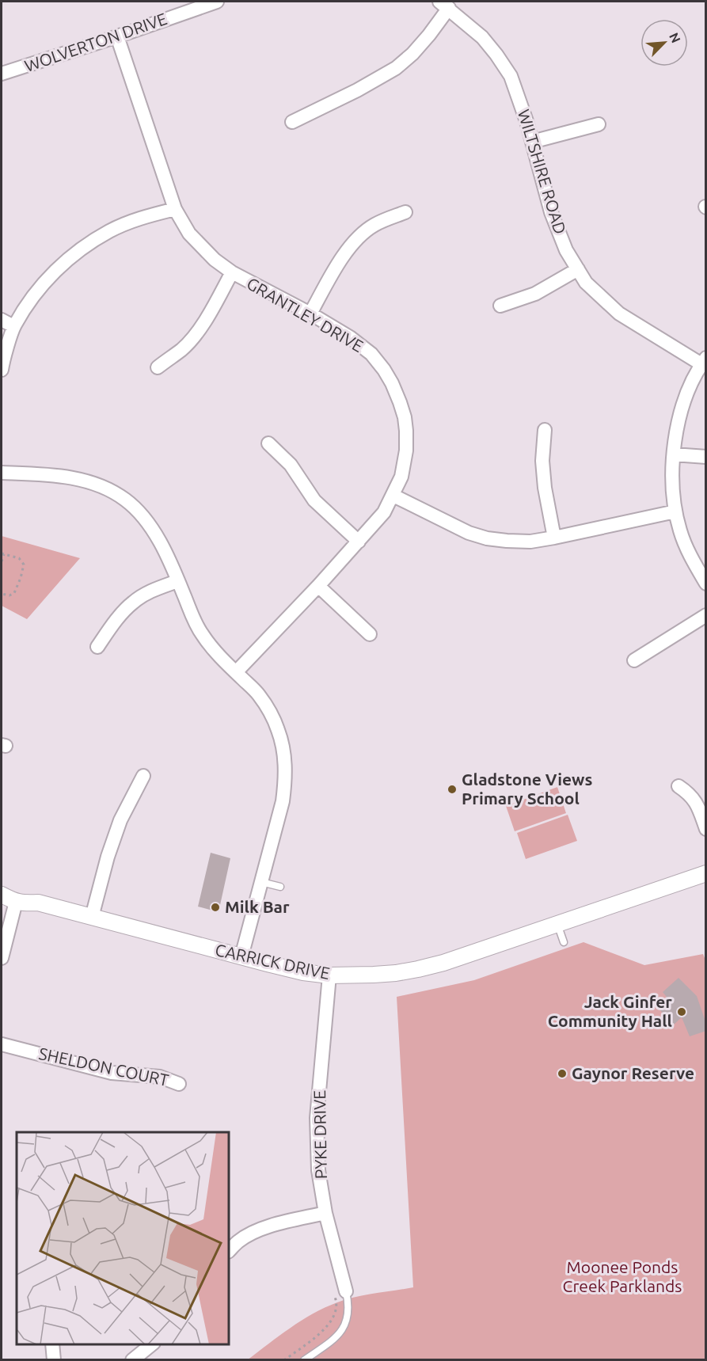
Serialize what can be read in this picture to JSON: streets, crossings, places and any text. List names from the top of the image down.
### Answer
{
  "streets": {
    "street": [
      "WOLVERTON DRIVE",
      "WILTSHIRE ROAD",
      "GRANTLEY DRIVE",
      "CARRICK DRIVE",
      "SHELDON COURT",
      "PYKE DRIVE"
    ]
  },
  "crossings": [
    ["WOLVERTON DRIVE", "GRANTLEY DRIVE"],
    ["CARRICK DRIVE", "PYKE DRIVE"]
  ],
  "parks": ["Moonee Ponds Creek Parklands"],
  "places": [
    "Gladstone Views Primary School",
    "Milk Bar",
    "Jack Ginfer Community Hall",
    "Gaynor Reserve"
  ],
  "north": "top right"
}
